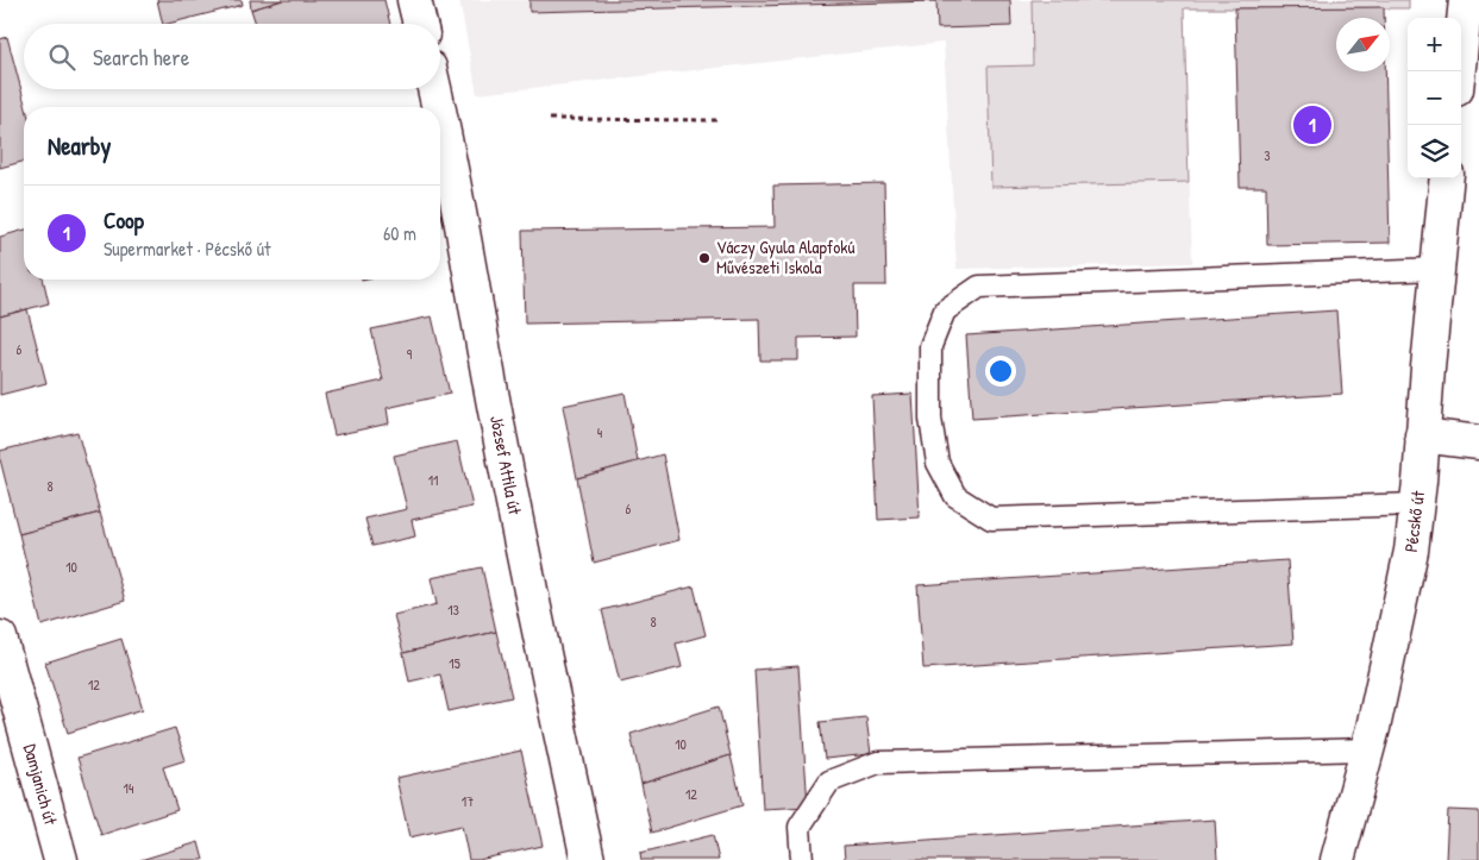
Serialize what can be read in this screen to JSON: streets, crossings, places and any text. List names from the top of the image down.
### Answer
{
  "streets": {
    "street": ["József Attila út", "Pécskő út", "Damjanich út"]
  },
  "places": ["Váczy Gyula Alapfokú Művészeti Iskola"],
  "house_numbers": [
    "3",
    "6",
    "9",
    "4",
    "11",
    "8",
    "6",
    "10",
    "13",
    "8",
    "15",
    "12",
    "10",
    "14",
    "12",
    "17"
  ],
  "north": "top right",
  "page": {
    "map_buttons": ["+", "−"],
    "search": "Search here",
    "pins": "1",
    "heading": "Nearby",
    "list": [
      {
        "mark": "1",
        "name": "Coop",
        "note": "Supermarket · Pécskő út",
        "value": "60 m"
      }
    ]
  }
}
